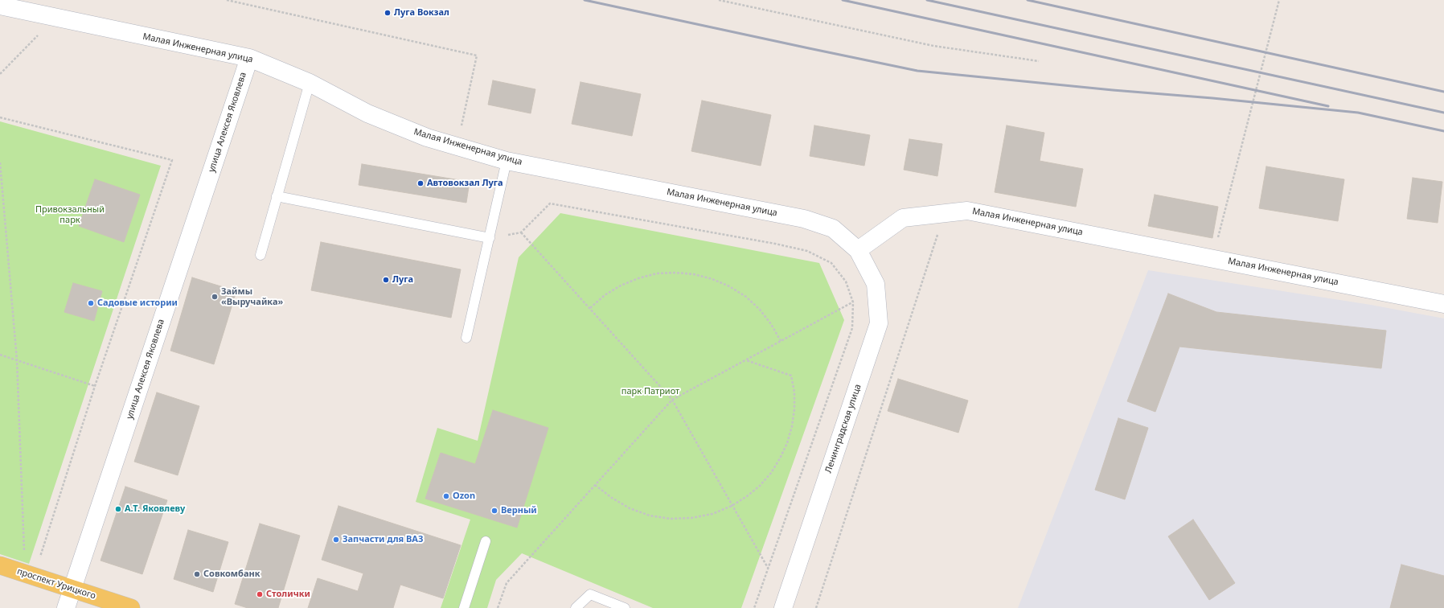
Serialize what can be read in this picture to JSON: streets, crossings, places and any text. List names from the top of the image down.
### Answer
{
  "streets": {
    "main road": ["проспект Урицкого"],
    "street": ["Малая Инженерная улица", "улица Алексея Яковлева", "Ленинградская улица"]
  },
  "crossings": [
    ["Малая Инженерная улица", "улица Алексея Яковлева"],
    ["Малая Инженерная улица", "Ленинградская улица"],
    ["улица Алексея Яковлева", "проспект Урицкого"]
  ],
  "parks": ["Привокзальный парк", "парк Патриот"],
  "places": [
    "Луга Вокзал",
    "Автовокзал Луга",
    "Луга",
    "Займы «Выручайка»",
    "Садовые истории",
    "Ozon",
    "А.Т. Яковлеву",
    "Верный",
    "Запчасти для ВАЗ",
    "Совкомбанк",
    "Столички"
  ]
}
